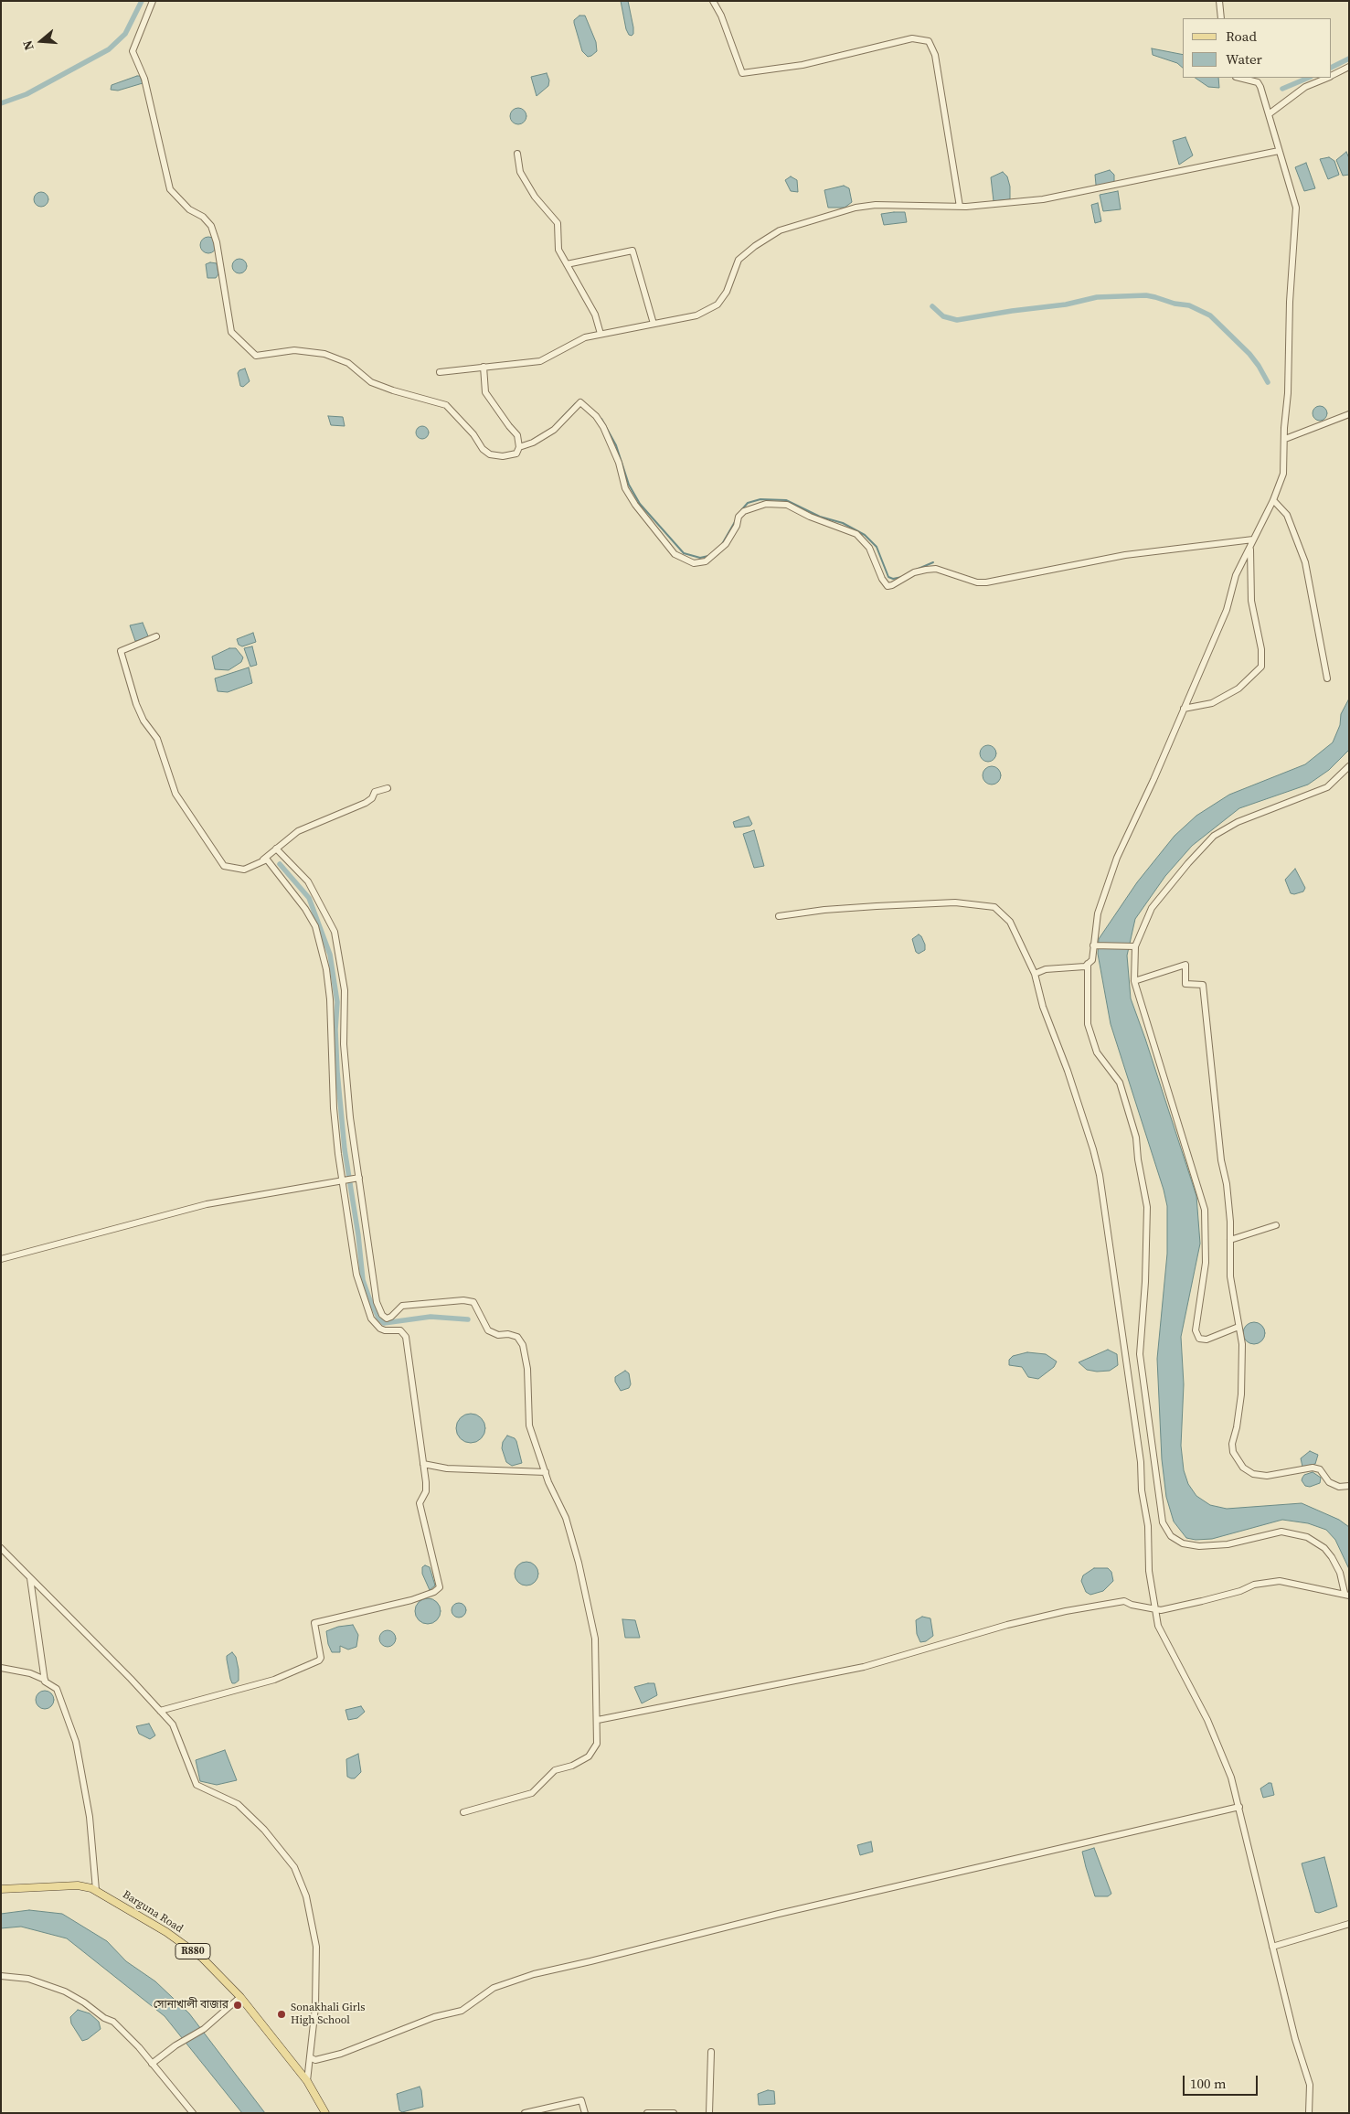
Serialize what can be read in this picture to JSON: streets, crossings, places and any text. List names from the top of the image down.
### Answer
{
  "streets": {
    "main road": ["Barguna Road", "R880"]
  },
  "places": ["সোনাখালী বাজার", "Sonakhali Girls High School"],
  "legend": ["Road", "Water"],
  "scale_bar": "100 m",
  "north": "left"
}
